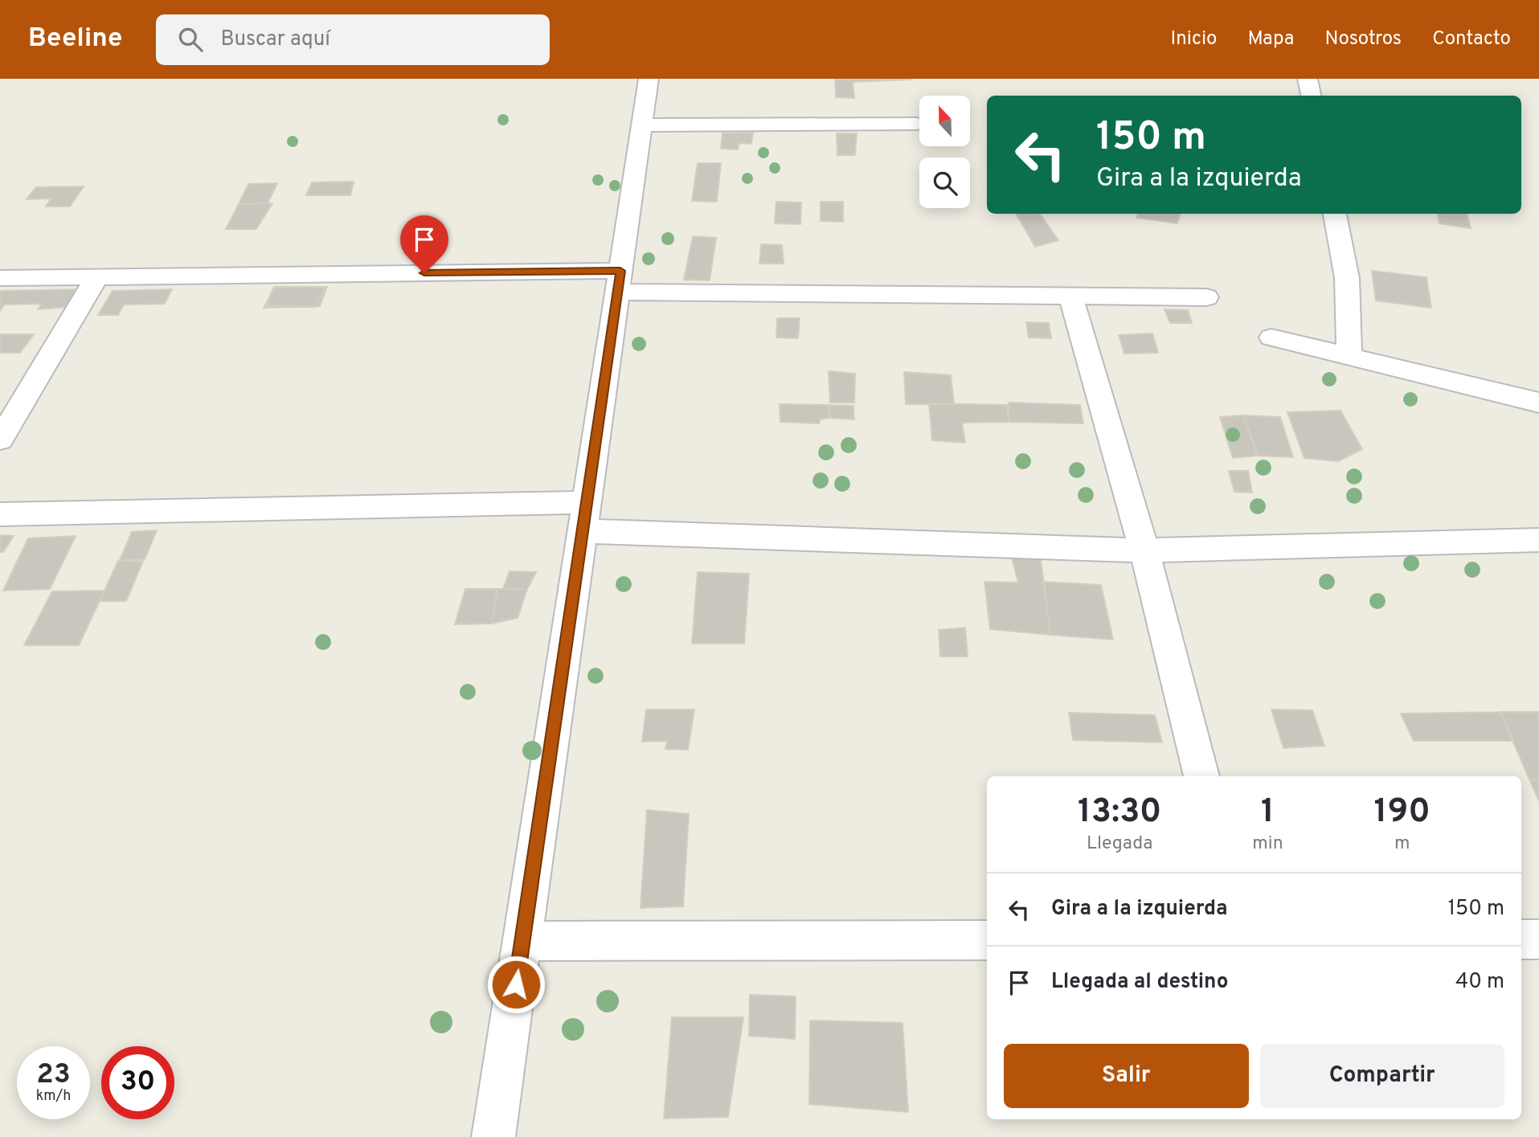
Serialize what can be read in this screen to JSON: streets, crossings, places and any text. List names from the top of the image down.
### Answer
{
  "north": "top",
  "page": {
    "header": "Beeline",
    "search": "Buscar aquí",
    "nav": [
      "Inicio",
      "Mapa",
      "Nosotros",
      "Contacto"
    ],
    "turn": ["150 m", "Gira a la izquierda"],
    "eta": [
      "13:30",
      "Llegada",
      "1",
      "min",
      "190",
      "m"
    ],
    "list": [
      {
        "name": "Gira a la izquierda",
        "value": "150 m"
      },
      {
        "name": "Llegada al destino",
        "value": "40 m"
      }
    ],
    "buttons": ["Salir", "Compartir"],
    "speed": "23 km/h",
    "limit": "30"
  }
}
